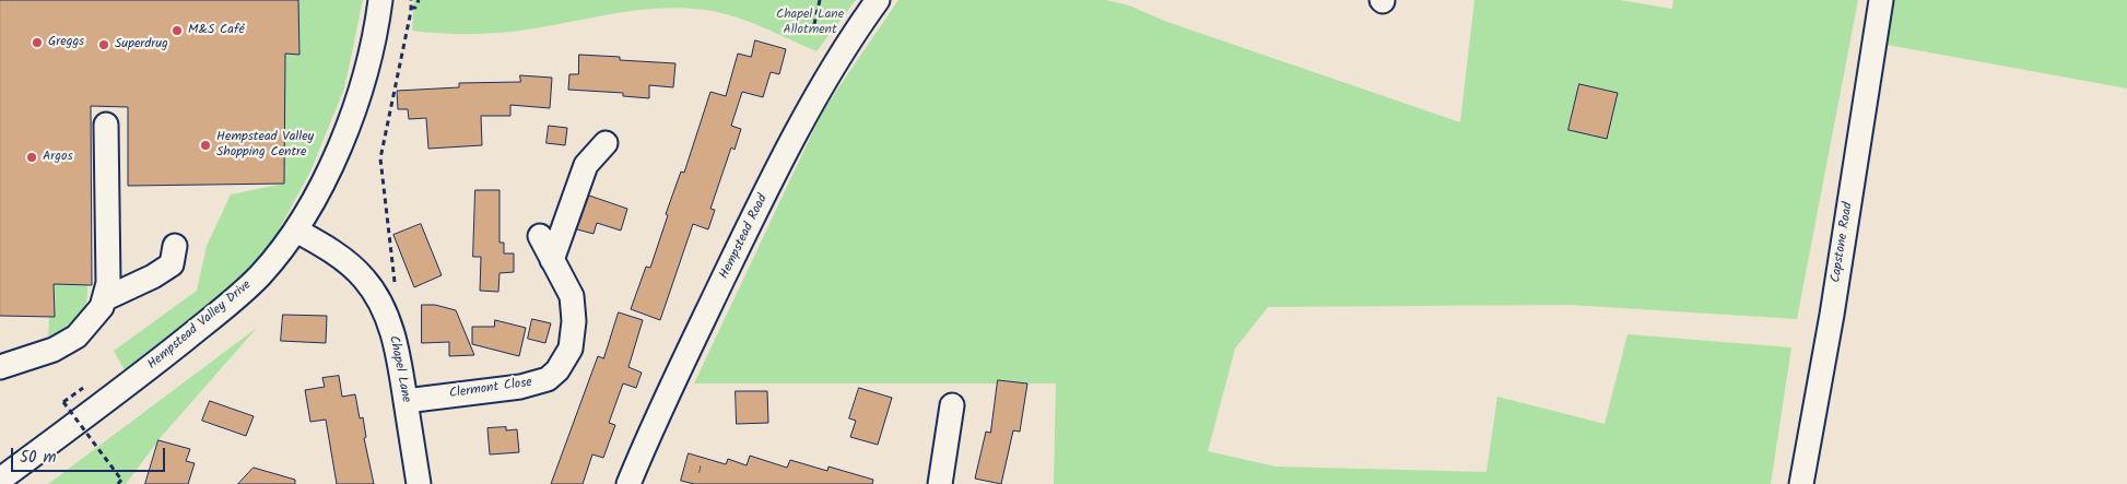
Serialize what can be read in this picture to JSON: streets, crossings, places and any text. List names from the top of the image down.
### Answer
{
  "streets": {
    "street": [
      "Hempstead Road",
      "Capstone Road",
      "Hempstead Valley Drive",
      "Chapel Lane",
      "Clermont Close"
    ]
  },
  "crossings": [
    ["Hempstead Valley Drive", "Chapel Lane"],
    ["Chapel Lane", "Clermont Close"]
  ],
  "parks": ["Chapel Lane Allotment"],
  "places": [
    "M&S Café",
    "Greggs",
    "Superdrug",
    "Hempstead Valley Shopping Centre",
    "Argos"
  ],
  "house_numbers": ["1"],
  "scale_bar": "50 m"
}
